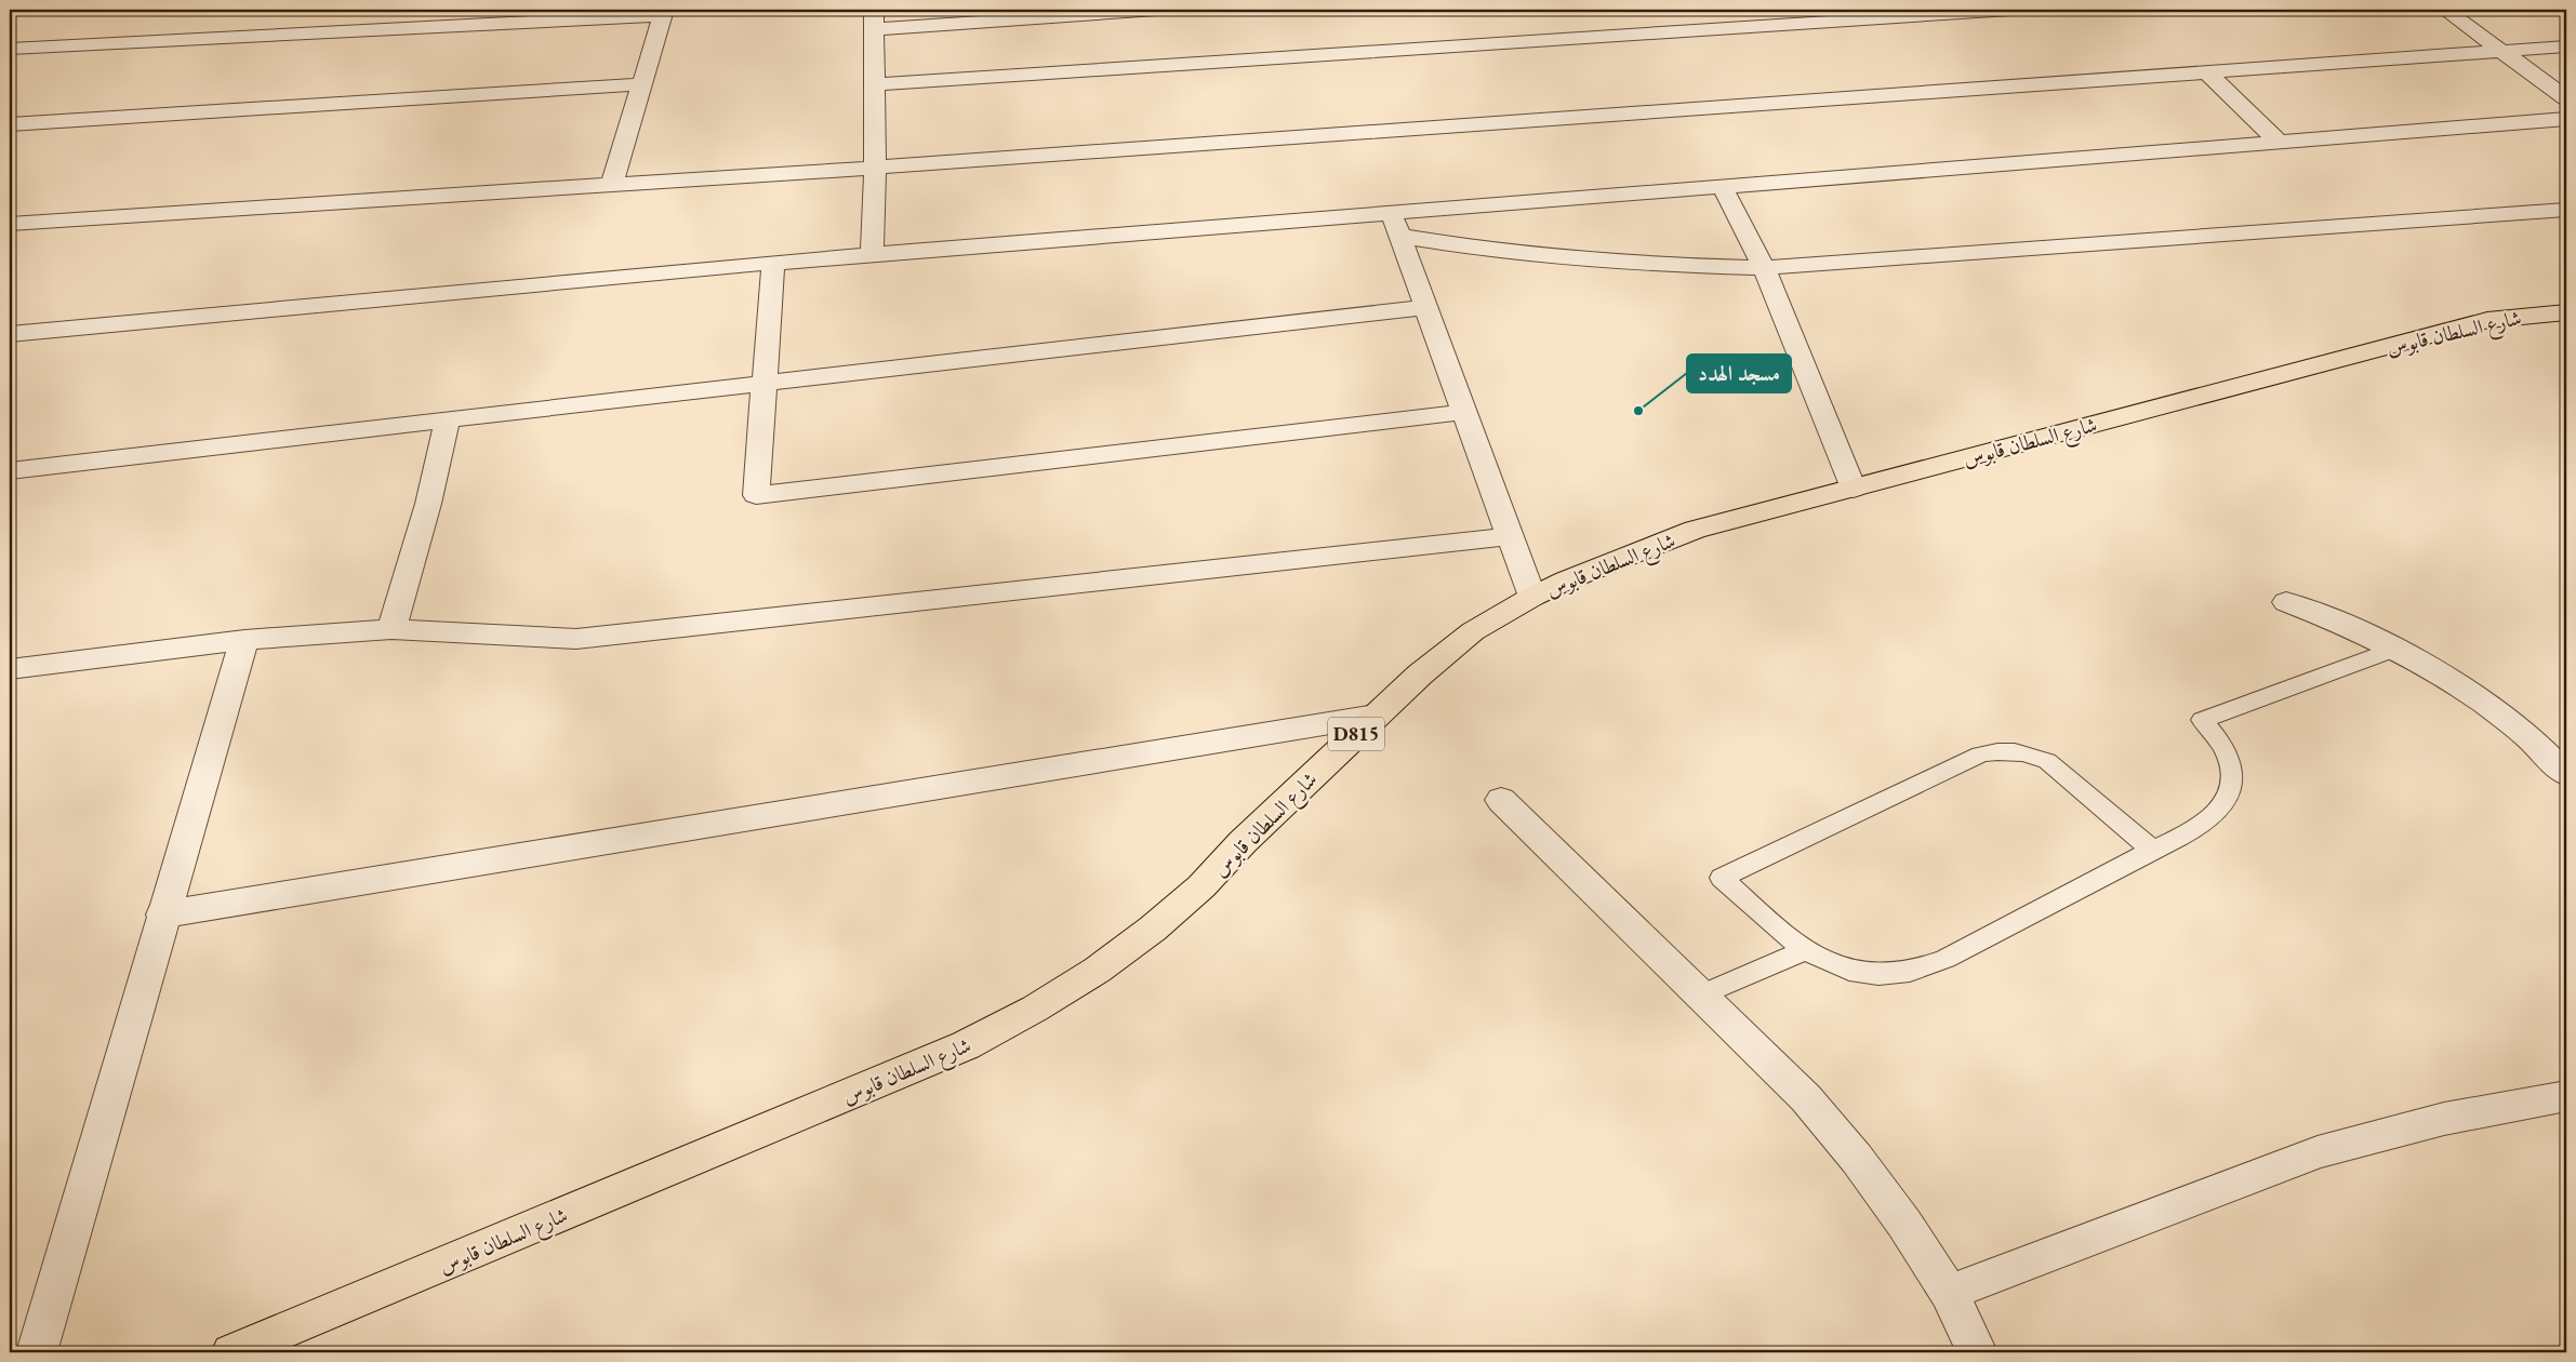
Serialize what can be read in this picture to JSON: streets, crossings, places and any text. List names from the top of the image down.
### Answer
{
  "streets": {
    "main road": ["شارع السلطان قابوس", "D815"]
  },
  "places": ["مسجد الهدد"]
}
